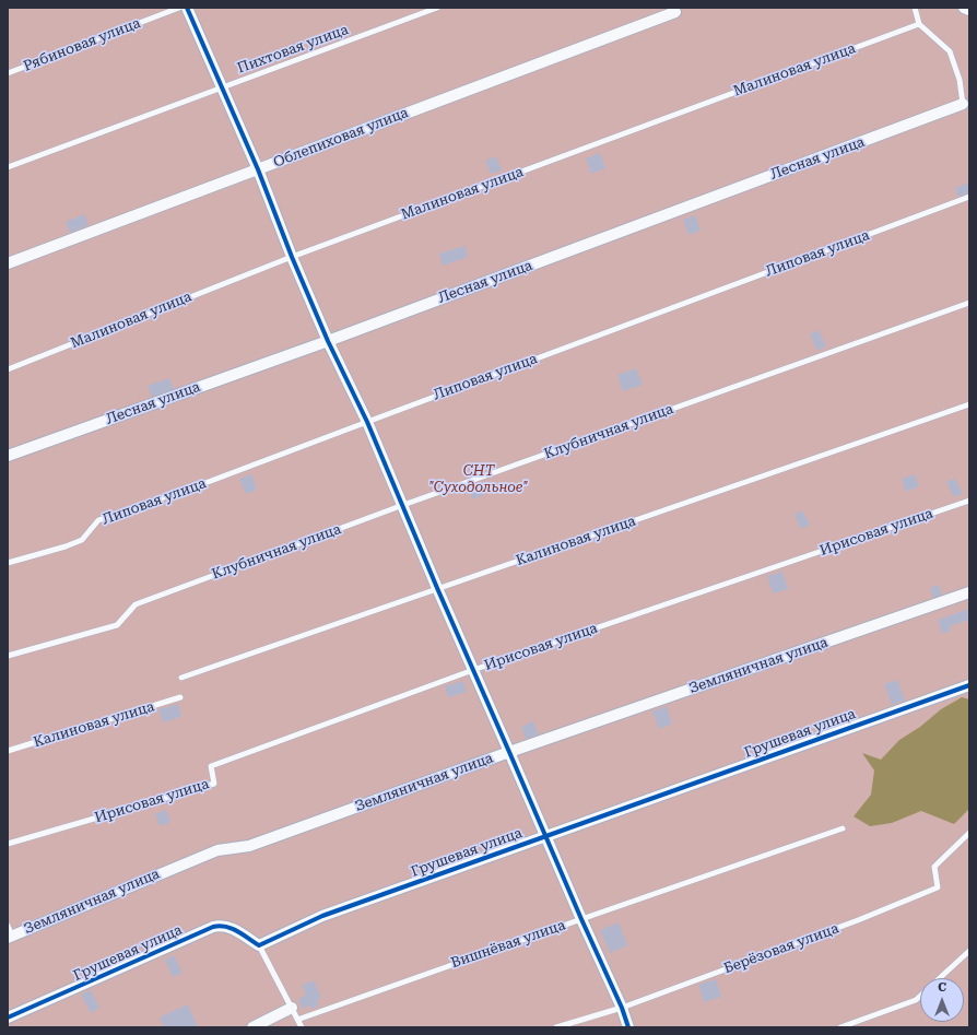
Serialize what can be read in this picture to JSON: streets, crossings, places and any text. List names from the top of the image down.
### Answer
{
  "streets": {
    "street": [
      "Облепиховая улица",
      "Лесная улица",
      "Земляничная улица",
      "Грушевая улица"
    ],
    "lane": [
      "Рябиновая улица",
      "Пихтовая улица",
      "Малиновая улица",
      "Липовая улица",
      "Клубничная улица",
      "Ирисовая улица",
      "Калиновая улица",
      "Вишнёвая улица",
      "Берёзовая улица"
    ]
  },
  "parks": ["СНТ \"Суходольное\""],
  "north": "top"
}
